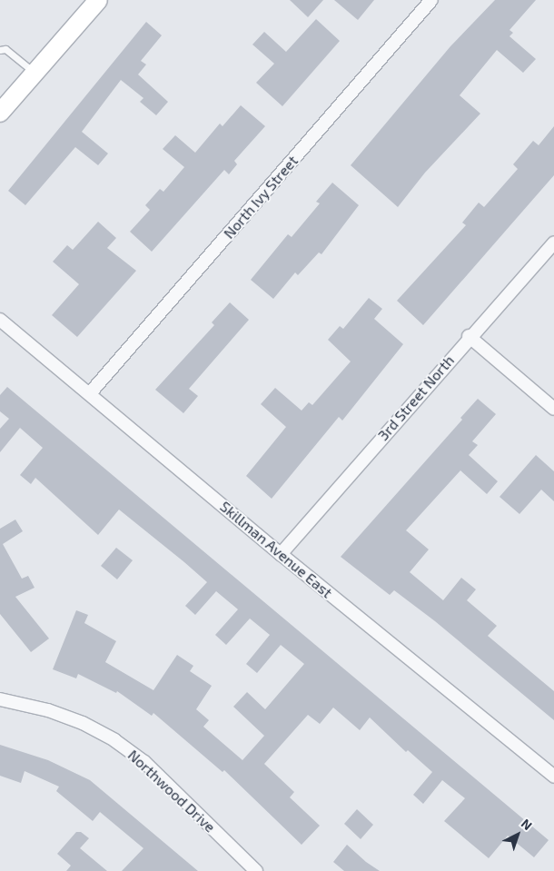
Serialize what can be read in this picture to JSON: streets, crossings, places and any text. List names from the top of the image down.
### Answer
{
  "streets": {
    "street": [
      "North Ivy Street",
      "3rd Street North",
      "Skillman Avenue East",
      "Northwood Drive"
    ]
  },
  "crossings": [
    ["North Ivy Street", "Skillman Avenue East"],
    ["3rd Street North", "Skillman Avenue East"]
  ],
  "north": "top right"
}
